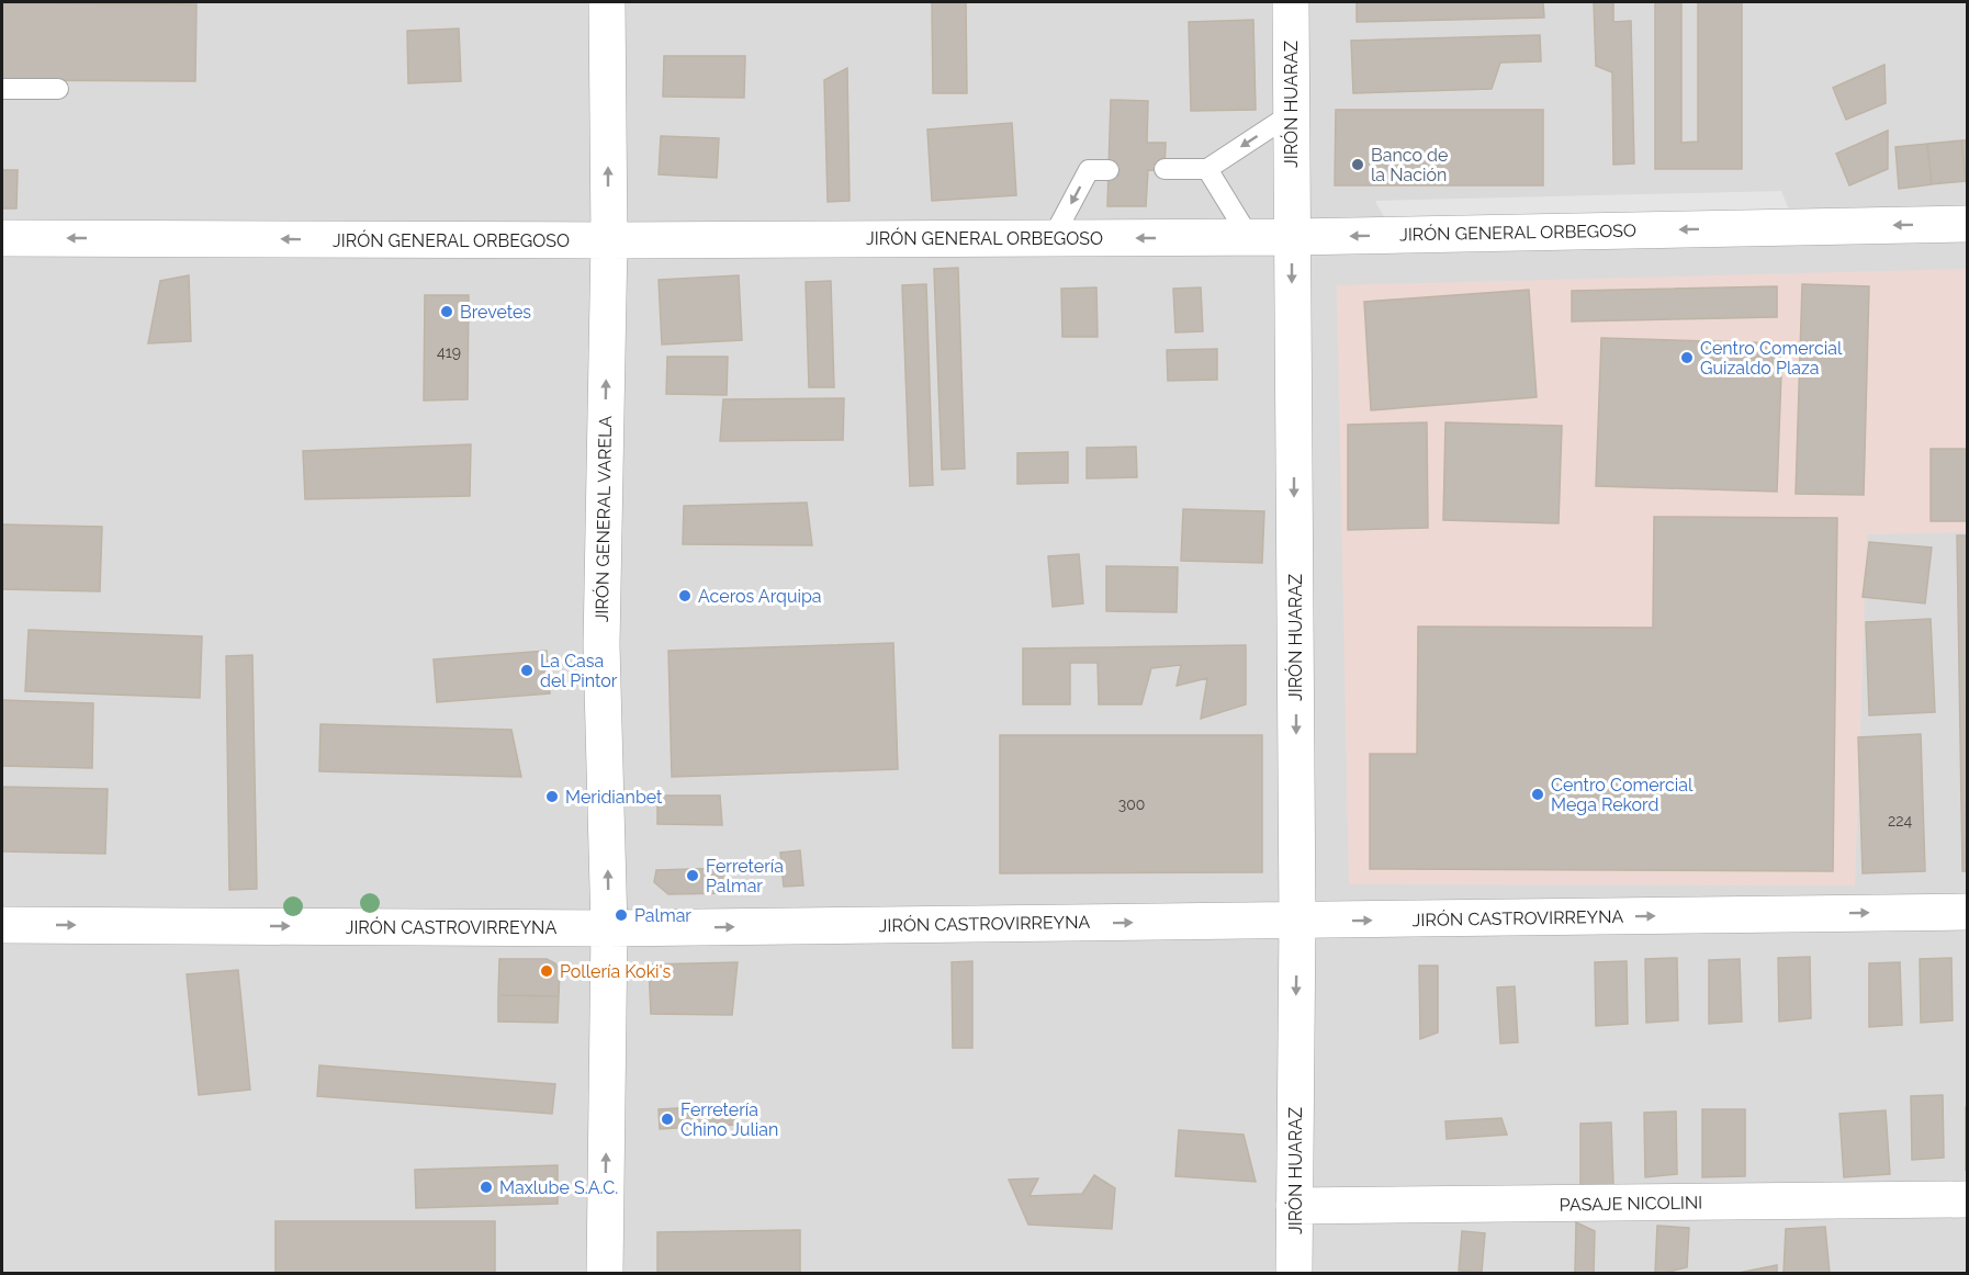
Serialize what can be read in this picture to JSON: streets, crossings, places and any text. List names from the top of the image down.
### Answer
{
  "streets": {
    "street": [
      "JIRÓN HUARAZ",
      "JIRÓN GENERAL ORBEGOSO",
      "JIRÓN GENERAL VARELA",
      "JIRÓN CASTROVIRREYNA",
      "PASAJE NICOLINI"
    ]
  },
  "crossings": [
    ["JIRÓN HUARAZ", "JIRÓN GENERAL ORBEGOSO"],
    ["JIRÓN HUARAZ", "JIRÓN CASTROVIRREYNA"],
    ["JIRÓN HUARAZ", "PASAJE NICOLINI"],
    ["JIRÓN GENERAL ORBEGOSO", "JIRÓN GENERAL VARELA"],
    ["JIRÓN GENERAL VARELA", "JIRÓN CASTROVIRREYNA"]
  ],
  "one_way": [
    "JIRÓN HUARAZ",
    "JIRÓN GENERAL ORBEGOSO",
    "JIRÓN GENERAL VARELA",
    "JIRÓN CASTROVIRREYNA"
  ],
  "places": [
    "Banco de la Nación",
    "Brevetes",
    "Centro Comercial Guizaldo Plaza",
    "Aceros Arquipa",
    "La Casa del Pintor",
    "Centro Comercial Mega Rekord",
    "Meridianbet",
    "Ferretería Palmar",
    "Palmar",
    "Pollería Koki's",
    "Ferretería Chino Julian",
    "Maxlube S.A.C."
  ],
  "house_numbers": ["419", "300", "224"]
}
